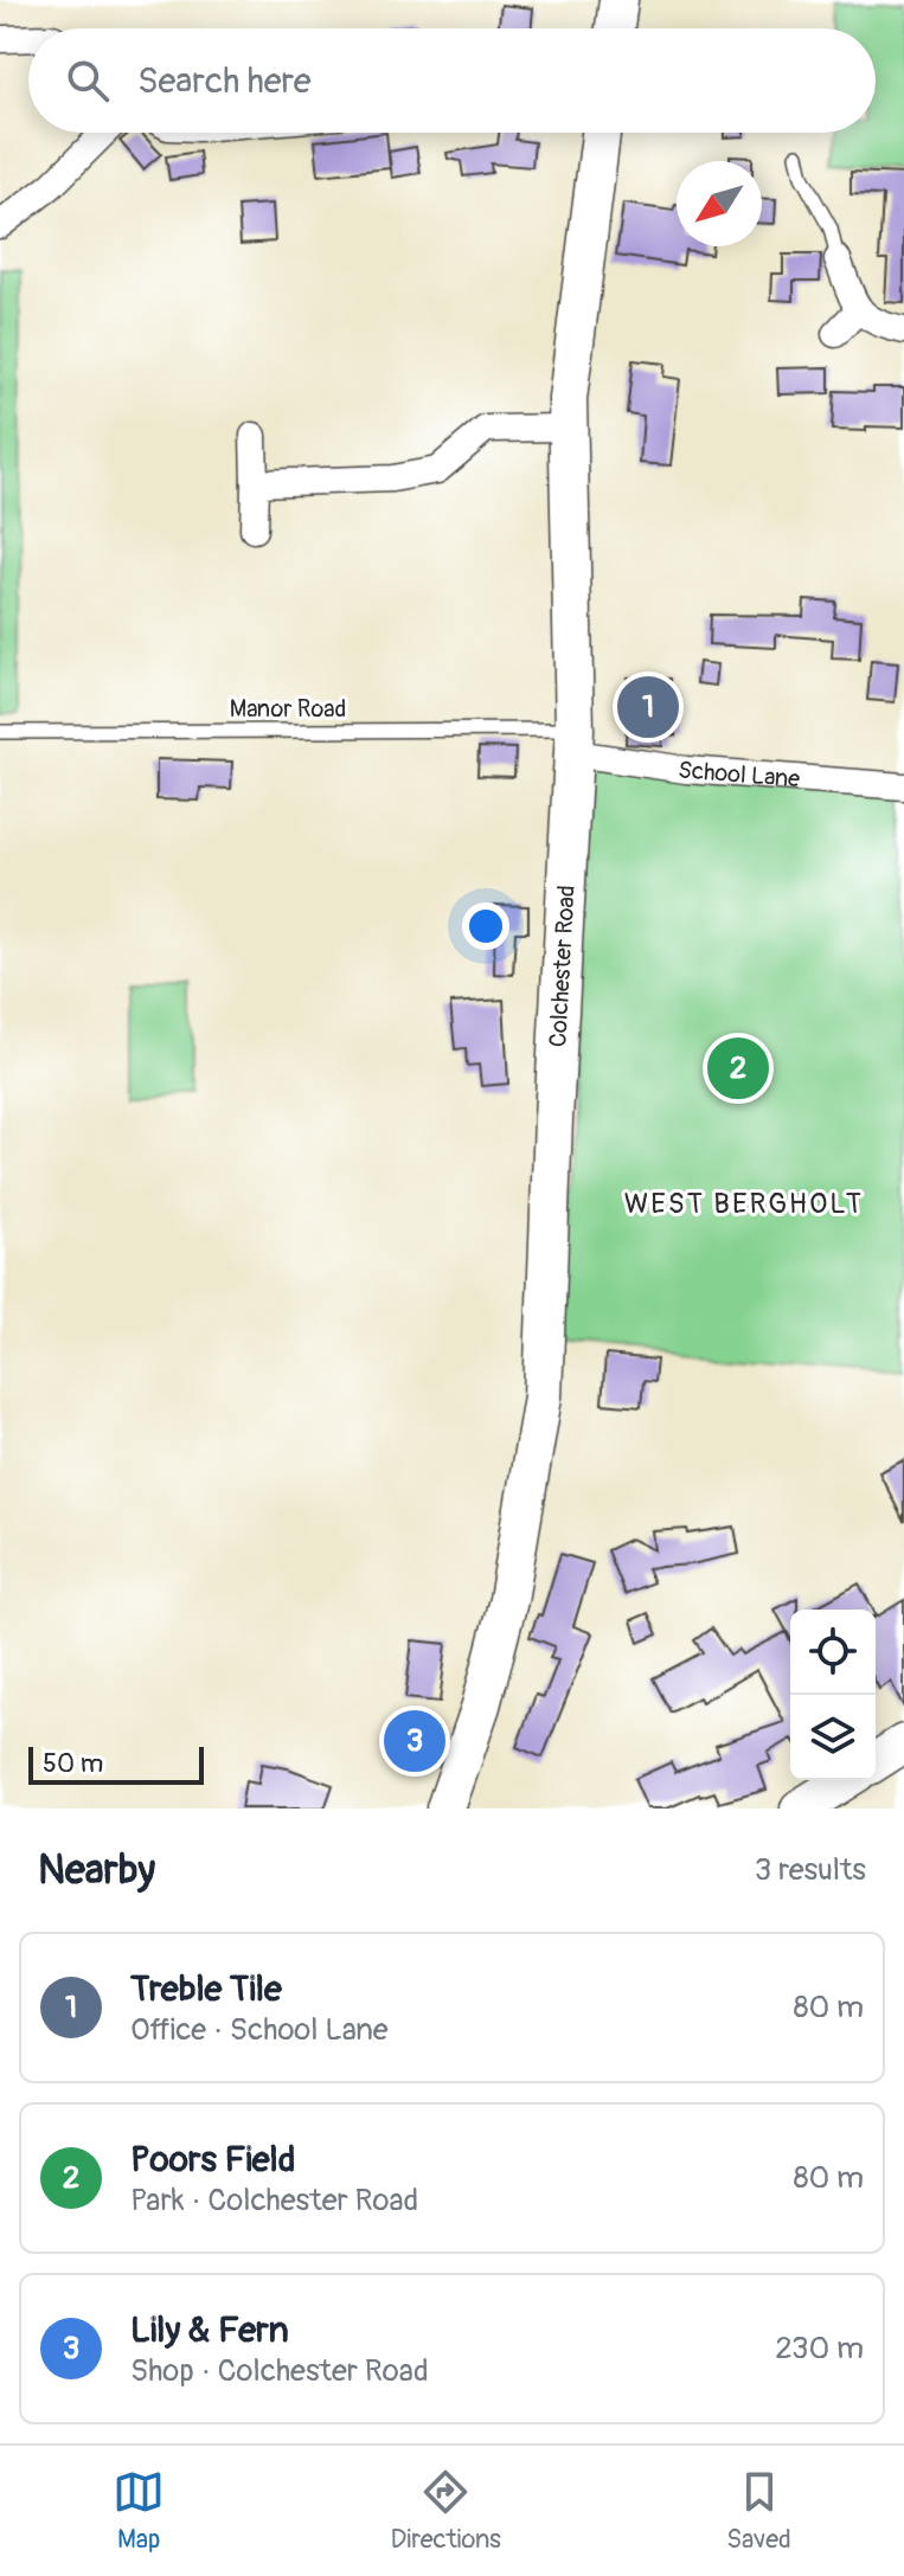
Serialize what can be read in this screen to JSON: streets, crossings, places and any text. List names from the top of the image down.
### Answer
{
  "streets": {
    "main road": ["Colchester Road"],
    "street": ["School Lane"],
    "lane": ["Manor Road"]
  },
  "crossings": [
    ["Manor Road", "School Lane"],
    ["Manor Road", "Colchester Road"],
    ["School Lane", "Colchester Road"]
  ],
  "districts": ["WEST BERGHOLT"],
  "scale_bar": "50 m",
  "north": "bottom left",
  "page": {
    "search": "Search here",
    "pins": ["1", "2", "3"],
    "scale": "50 m",
    "heading": ["Nearby", "3 results"],
    "list": [
      {
        "mark": "1",
        "name": "Treble Tile",
        "note": "Office · School Lane",
        "value": "80 m"
      },
      {
        "mark": "2",
        "name": "Poors Field",
        "note": "Park · Colchester Road",
        "value": "80 m"
      },
      {
        "mark": "3",
        "name": "Lily & Fern",
        "note": "Shop · Colchester Road",
        "value": "230 m"
      }
    ],
    "nav": ["Map", "Directions", "Saved"]
  }
}
